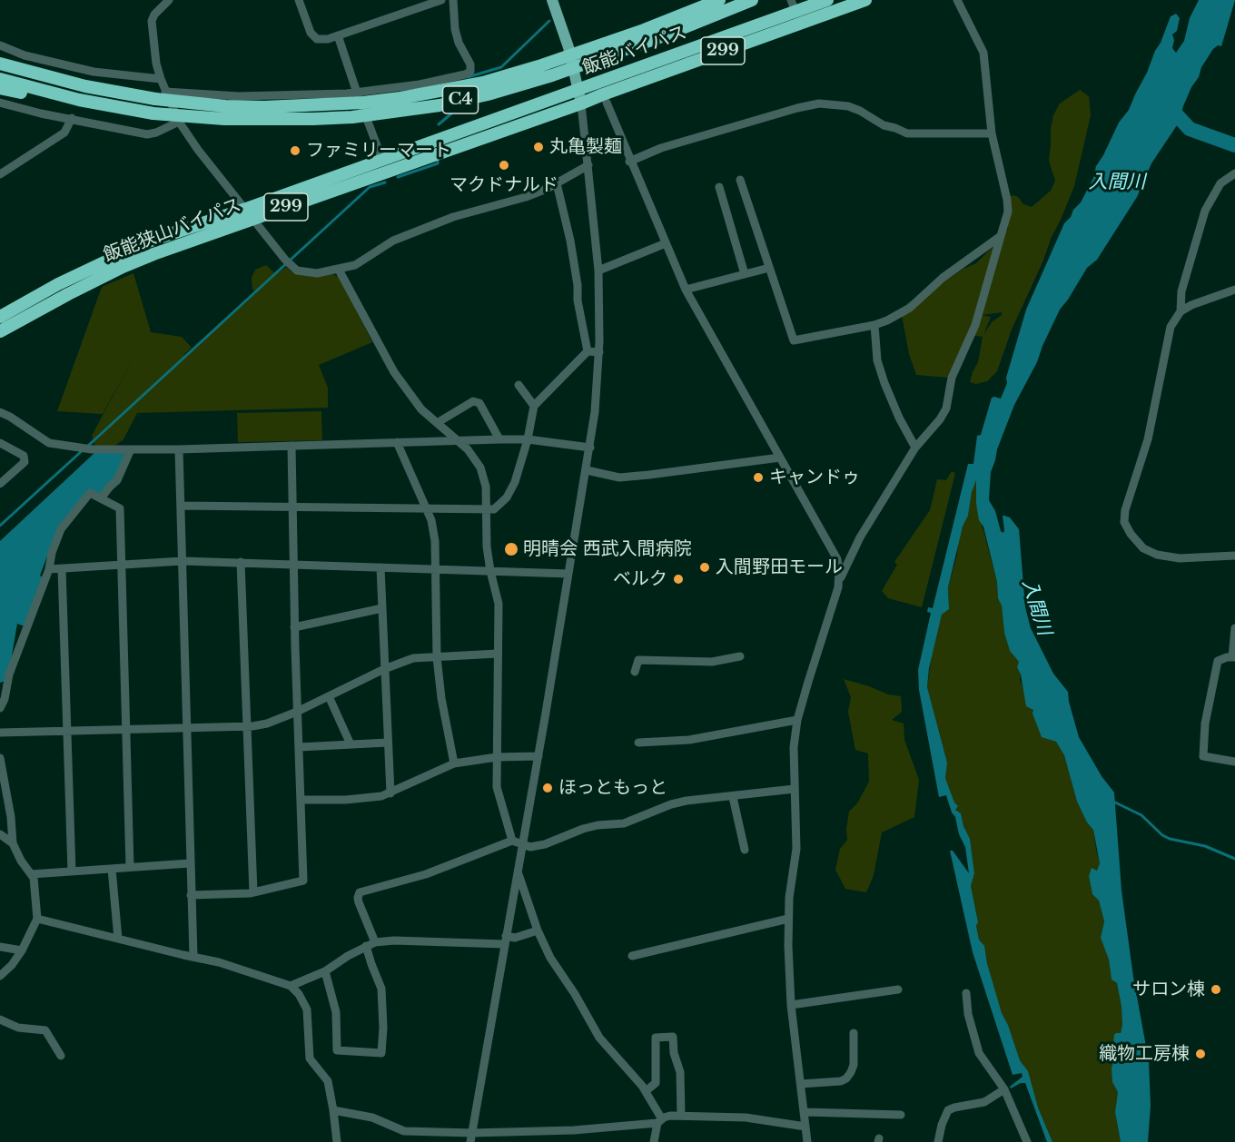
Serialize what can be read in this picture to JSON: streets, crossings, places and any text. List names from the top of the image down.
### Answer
{
  "streets": {
    "highway": [
      "飯能バイパス",
      "299",
      "C4",
      "飯能狭山バイパス"
    ]
  },
  "crossings": [
    ["飯能バイパス", "飯能狭山バイパス"]
  ],
  "water": ["入間川"],
  "places": [
    "丸亀製麺",
    "ファミリーマート",
    "マクドナルド",
    "キャンドゥ",
    "明晴会 西武入間病院",
    "入間野田モール",
    "ベルク",
    "ほっともっと",
    "サロン棟",
    "織物工房棟"
  ]
}
